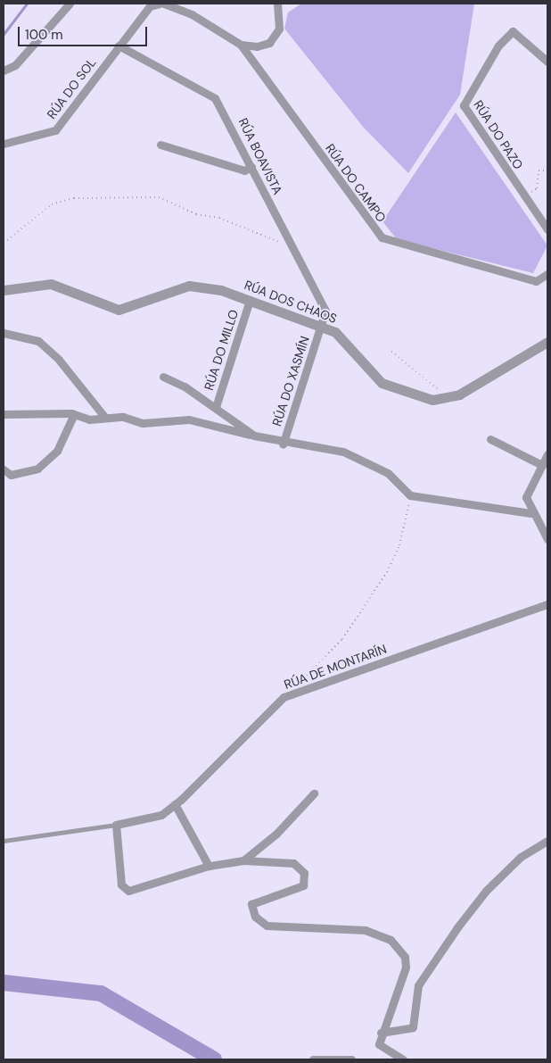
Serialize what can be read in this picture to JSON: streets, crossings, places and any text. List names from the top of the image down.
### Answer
{
  "streets": {
    "street": [
      "RÚA DO SOL",
      "RÚA DO PAZO",
      "RÚA BOAVISTA",
      "RÚA DO CAMPO",
      "RÚA DOS CHAOS",
      "RÚA DO MILLO",
      "RÚA DO XASMÍN",
      "RÚA DE MONTARÍN"
    ]
  },
  "crossings": [
    ["RÚA DO SOL", "RÚA BOAVISTA"],
    ["RÚA BOAVISTA", "RÚA DOS CHAOS"],
    ["RÚA BOAVISTA", "RÚA DO XASMÍN"],
    ["RÚA DOS CHAOS", "RÚA DO MILLO"],
    ["RÚA DOS CHAOS", "RÚA DO XASMÍN"]
  ],
  "scale_bar": "100 m"
}
